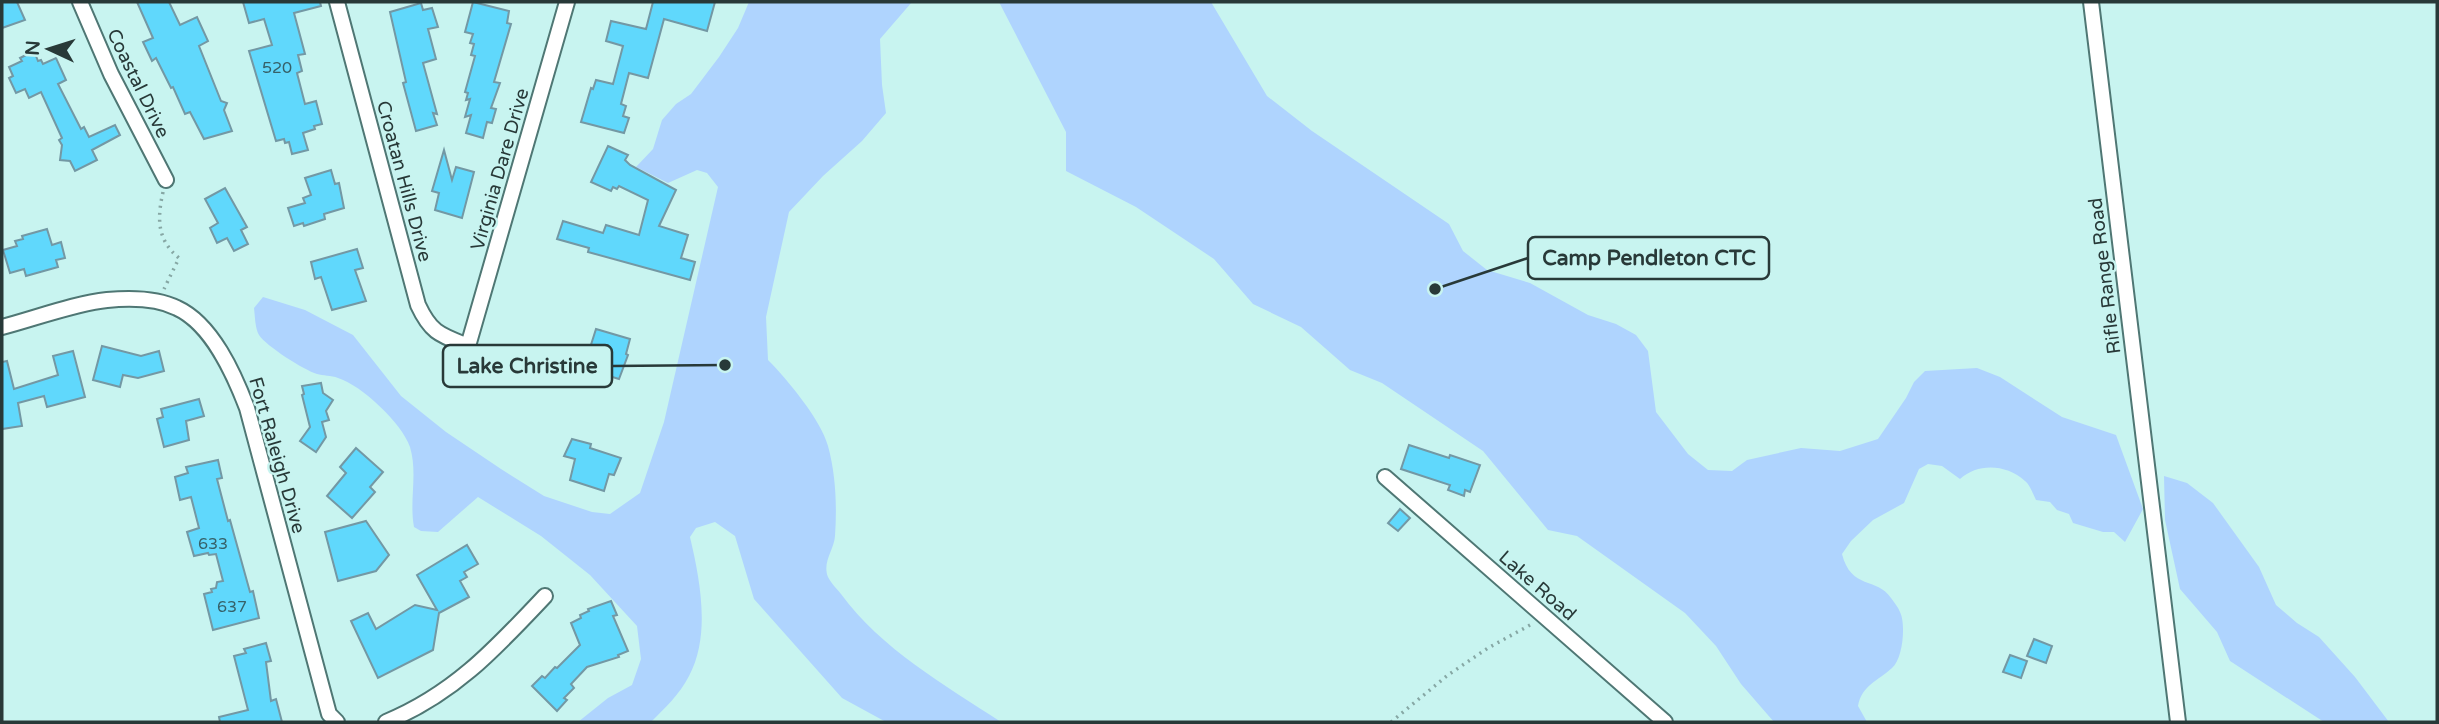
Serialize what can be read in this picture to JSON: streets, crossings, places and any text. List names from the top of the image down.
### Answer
{
  "streets": {
    "street": [
      "Coastal Drive",
      "Virginia Dare Drive",
      "Croatan Hills Drive",
      "Rifle Range Road",
      "Fort Raleigh Drive",
      "Lake Road"
    ]
  },
  "crossings": [
    ["Virginia Dare Drive", "Croatan Hills Drive"]
  ],
  "places": ["Camp Pendleton CTC", "Lake Christine"],
  "house_numbers": ["520", "633", "637"],
  "north": "left"
}
